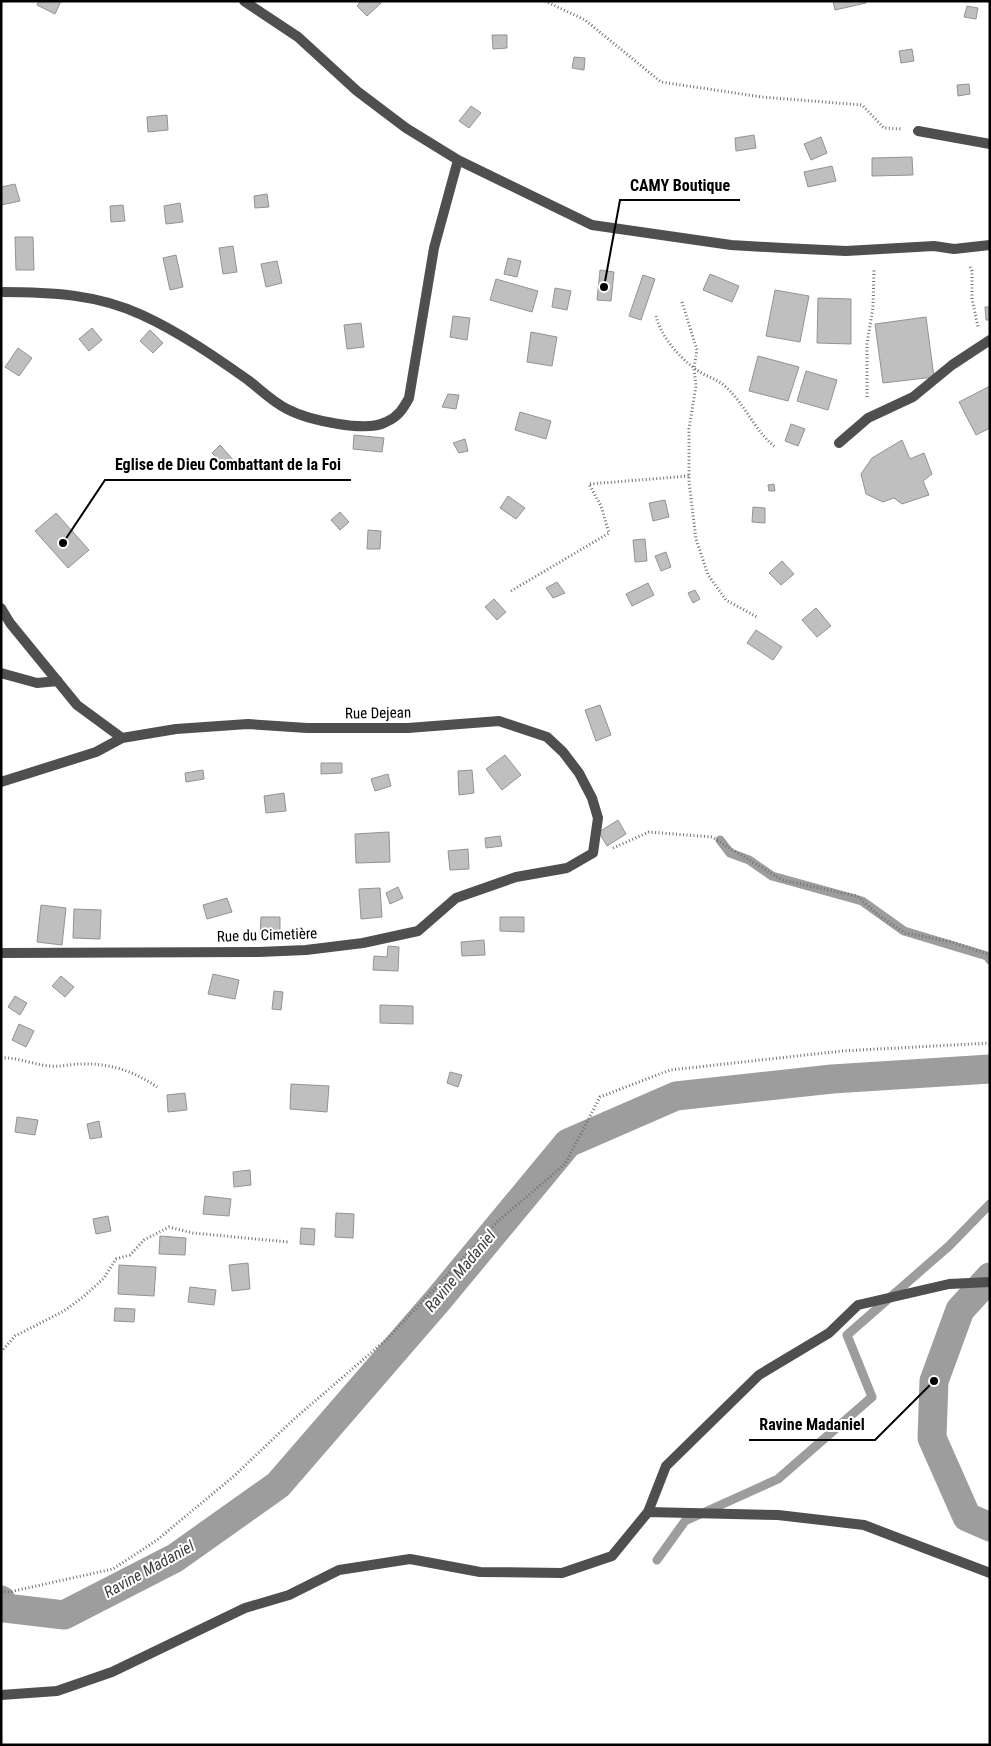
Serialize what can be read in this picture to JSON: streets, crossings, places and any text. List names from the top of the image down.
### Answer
{
  "streets": {
    "street": ["Rue Dejean", "Rue du Cimetière"]
  },
  "crossings": [
    ["Rue Dejean", "Rue du Cimetière"]
  ],
  "water": ["Ravine Madaniel"],
  "places": ["CAMY Boutique", "Eglise de Dieu Combattant de la Foi", "Ravine Madaniel"]
}
